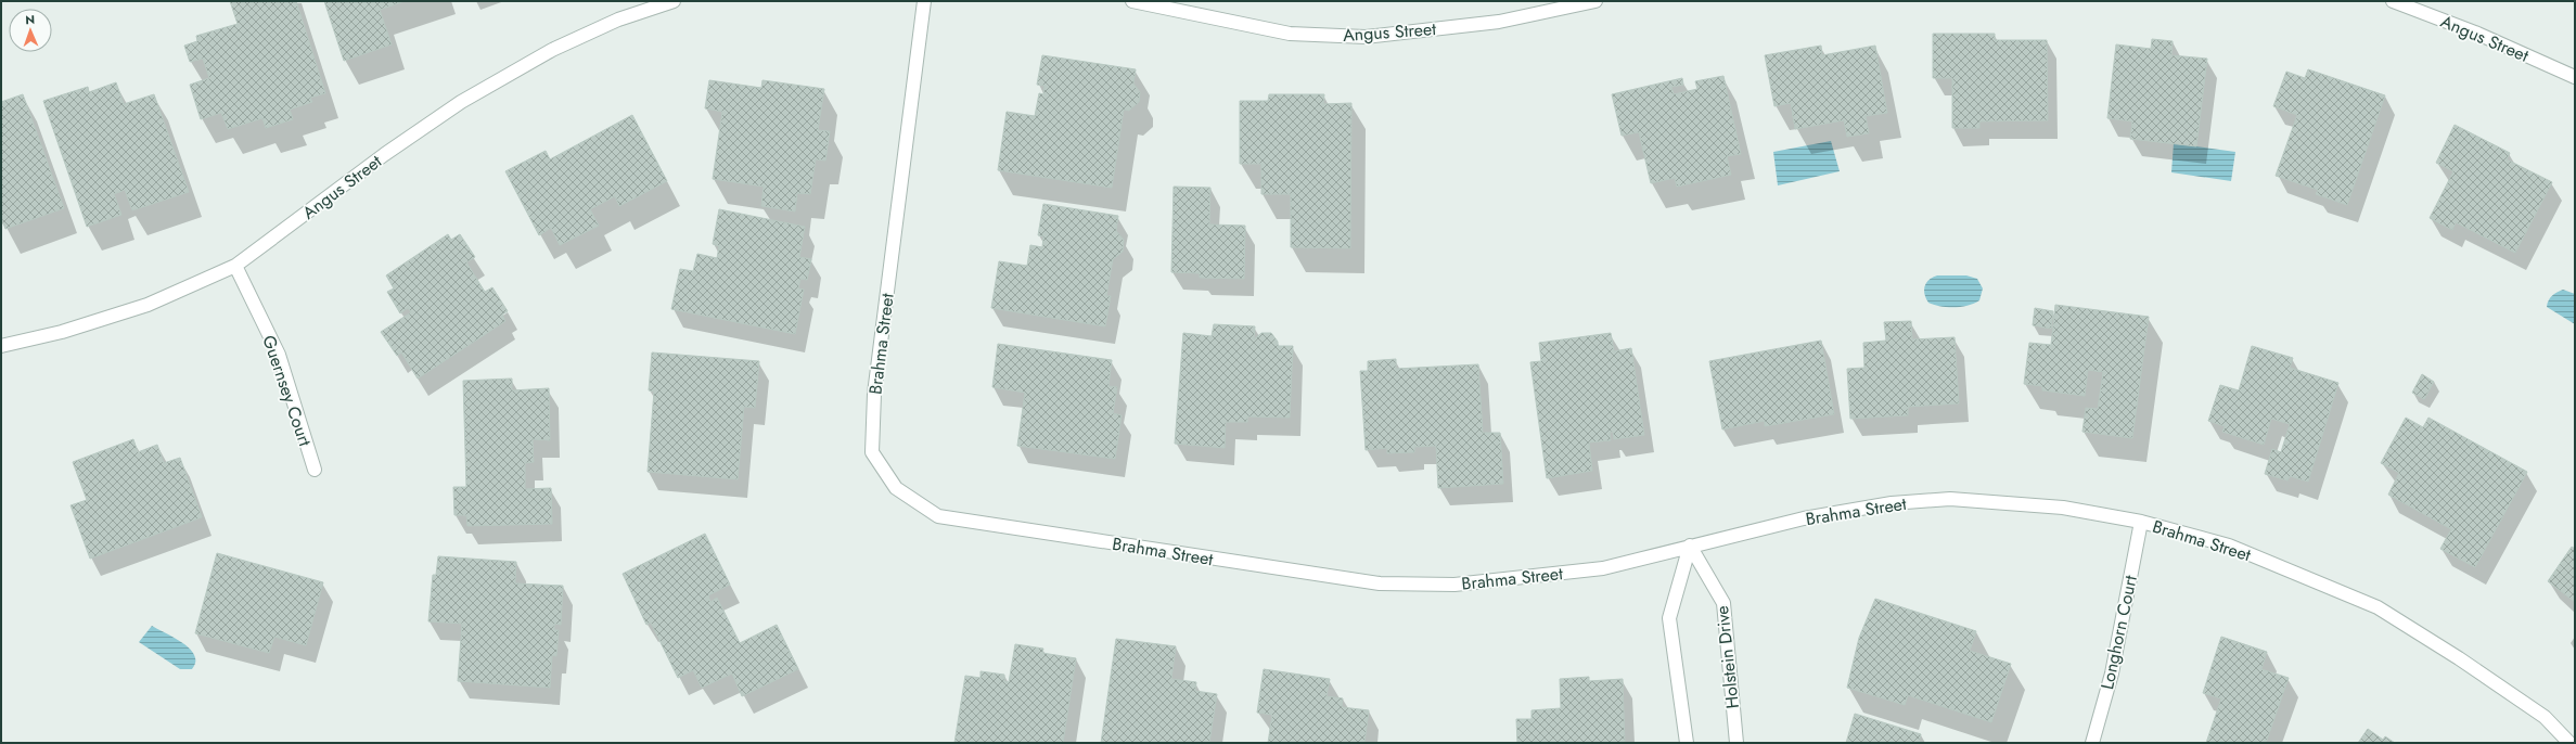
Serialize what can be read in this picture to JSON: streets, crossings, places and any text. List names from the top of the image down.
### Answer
{
  "streets": {
    "street": [
      "Angus Street",
      "Brahma Street",
      "Guernsey Court",
      "Longhorn Court",
      "Holstein Drive"
    ]
  },
  "crossings": [
    ["Angus Street", "Guernsey Court"],
    ["Brahma Street", "Longhorn Court"],
    ["Brahma Street", "Holstein Drive"]
  ],
  "north": "top"
}
